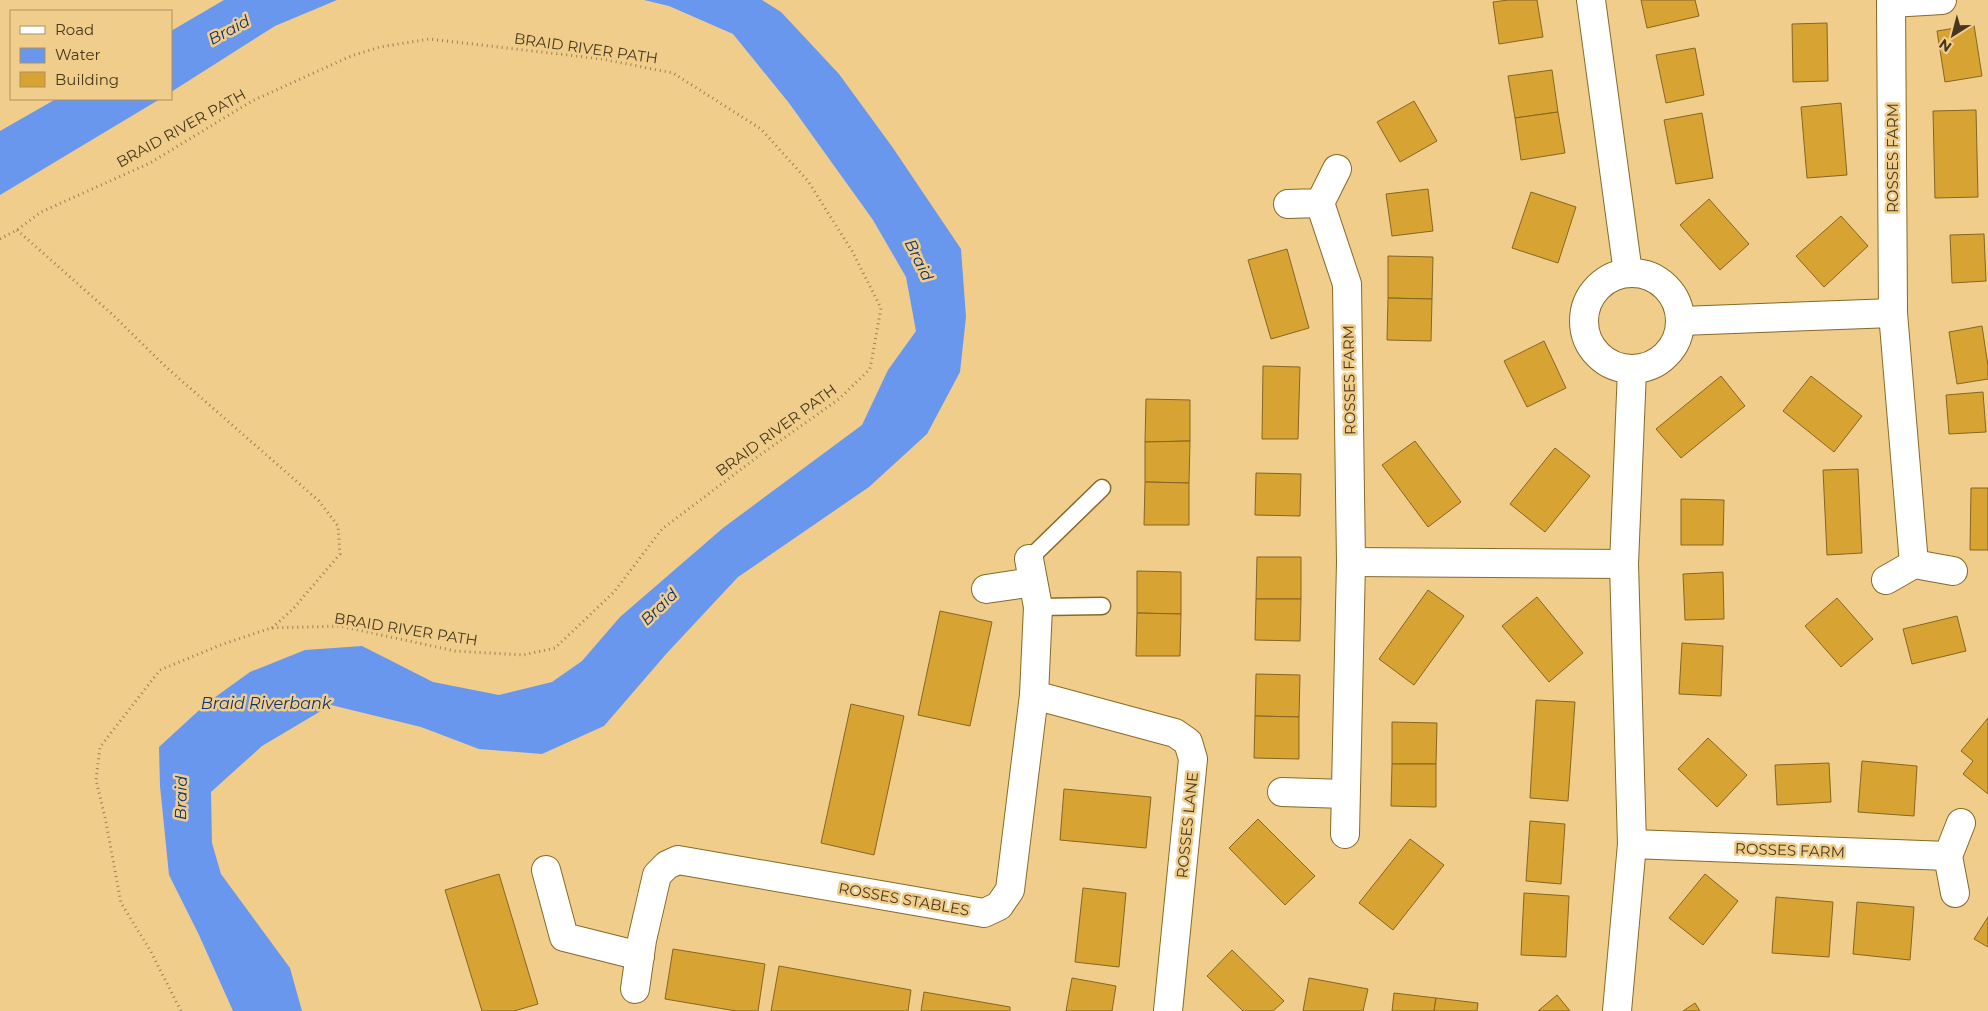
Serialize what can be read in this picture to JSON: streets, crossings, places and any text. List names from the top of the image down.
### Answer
{
  "streets": {
    "street": ["ROSSES FARM", "ROSSES LANE", "ROSSES STABLES"],
    "path": ["BRAID RIVER PATH"]
  },
  "crossings": [
    ["ROSSES LANE", "ROSSES STABLES"]
  ],
  "water": ["Braid", "Braid Riverbank"],
  "legend": ["Road", "Water", "Building"],
  "north": "bottom left"
}
